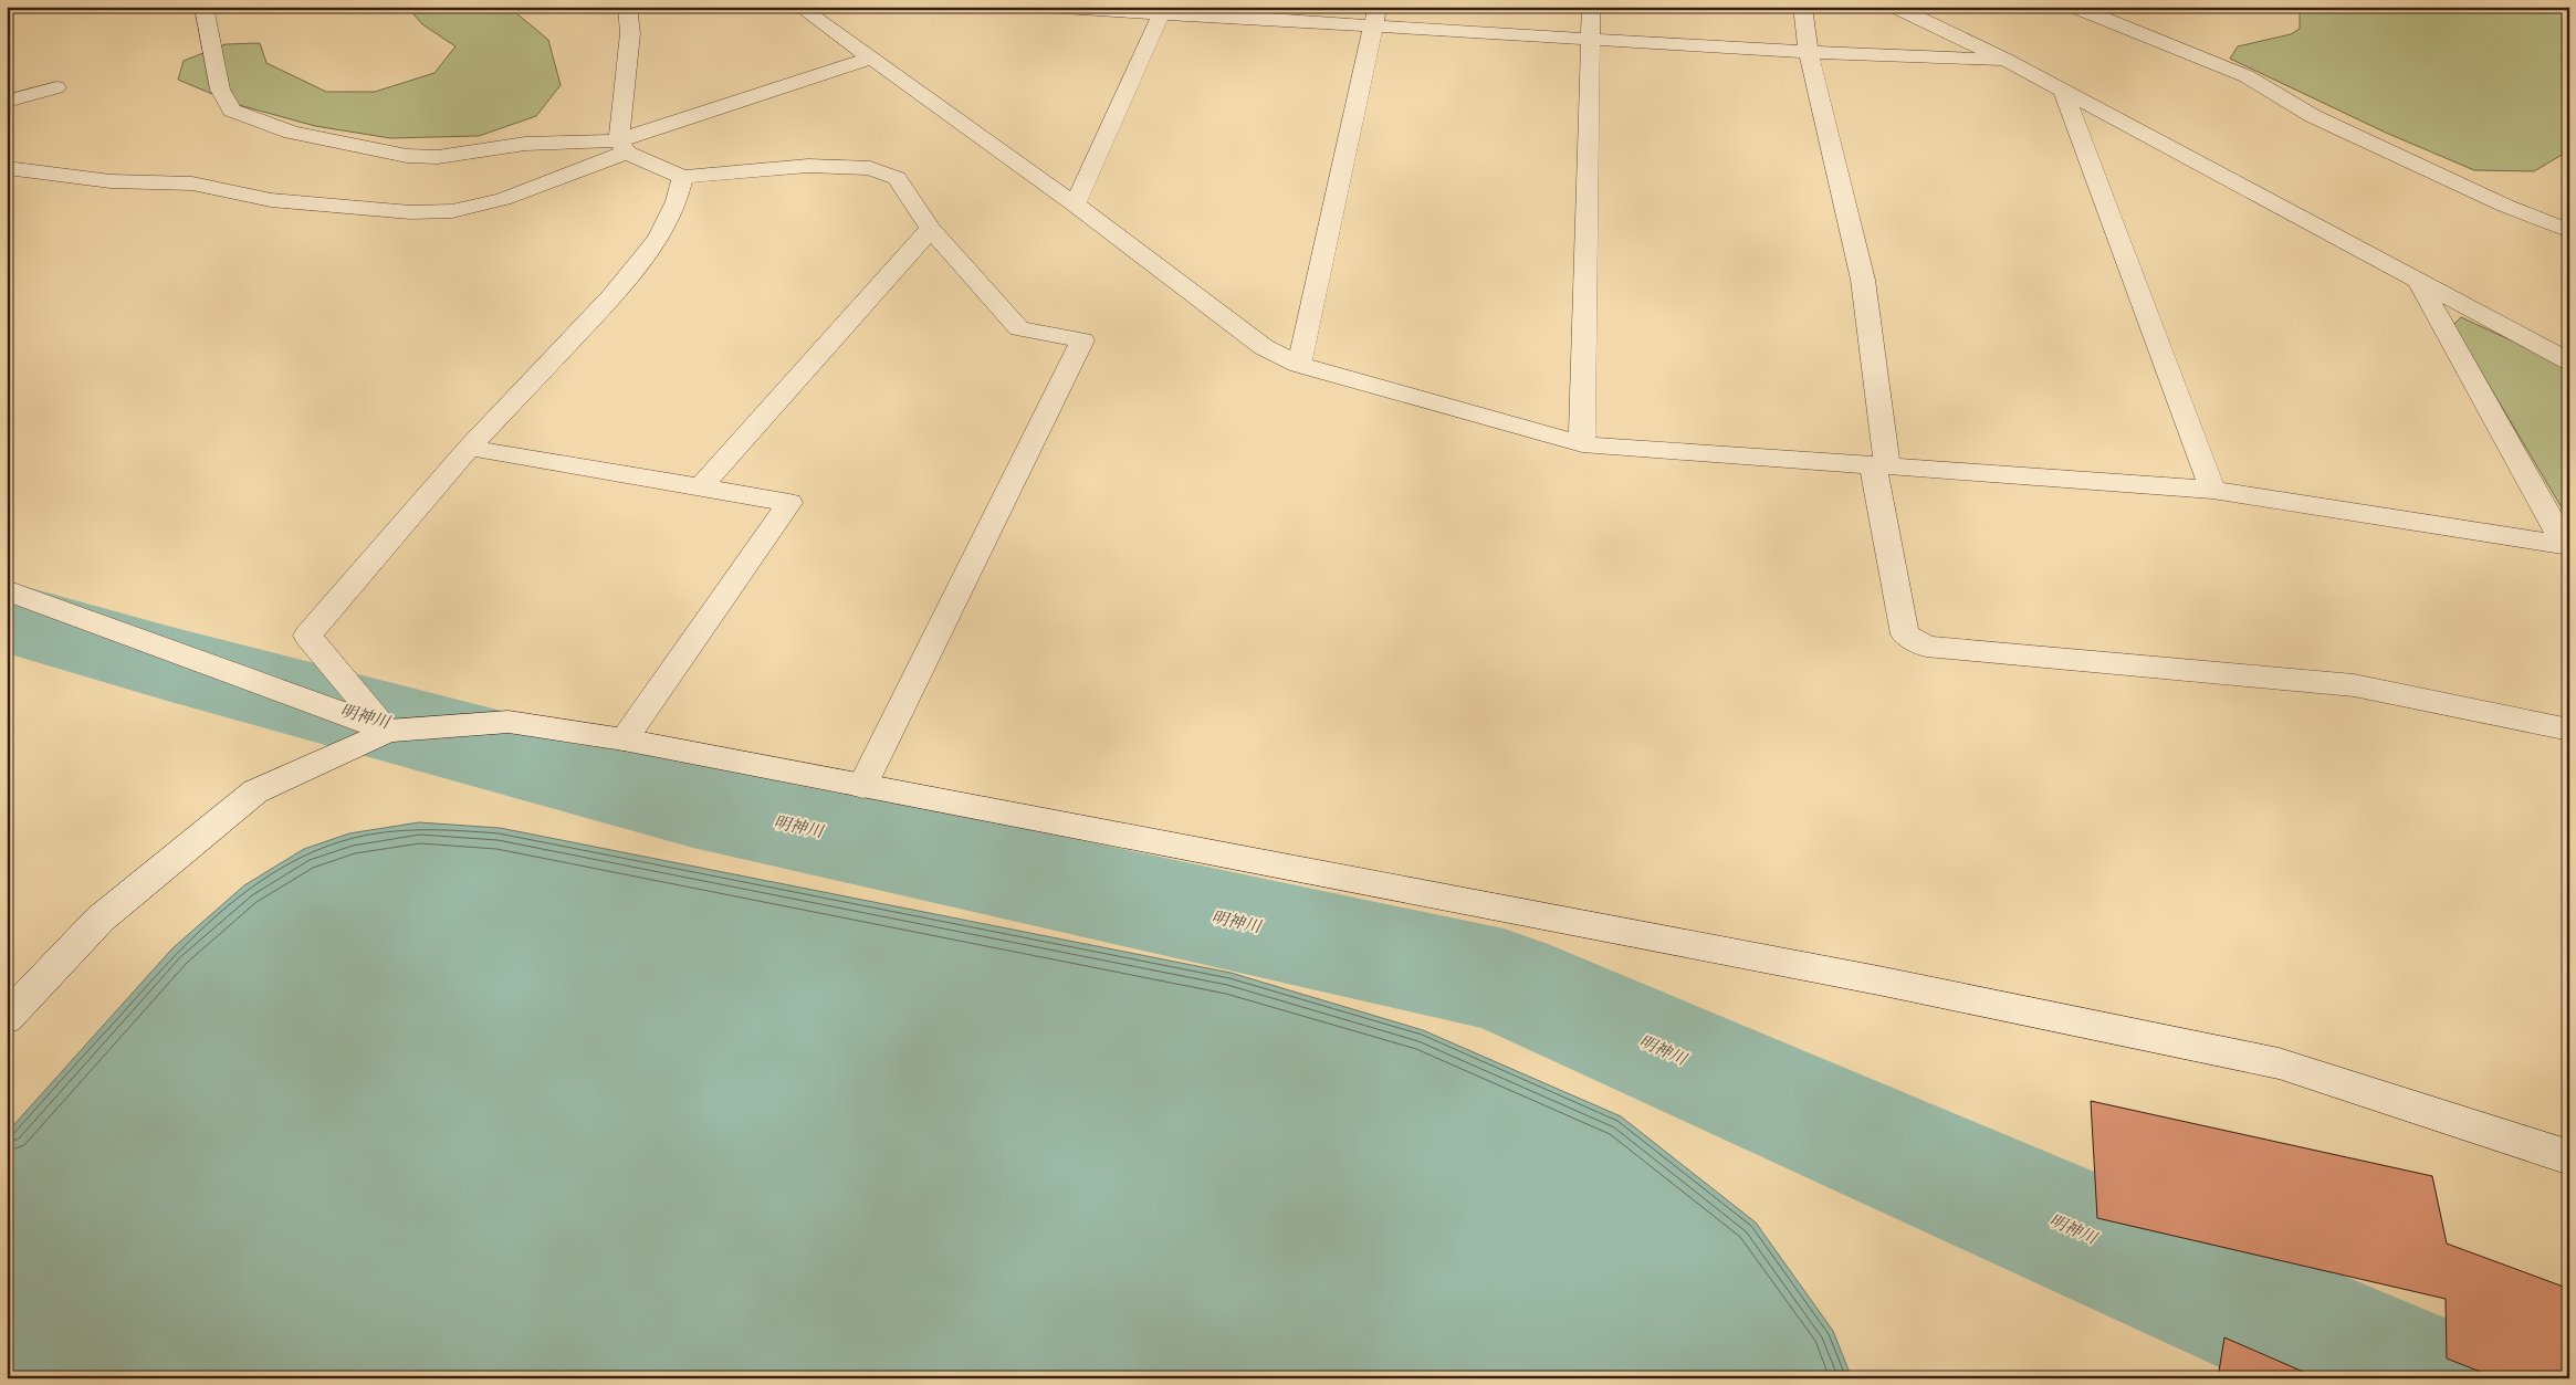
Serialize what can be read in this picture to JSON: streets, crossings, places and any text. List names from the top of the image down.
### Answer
{
  "water": ["明神川"]
}
